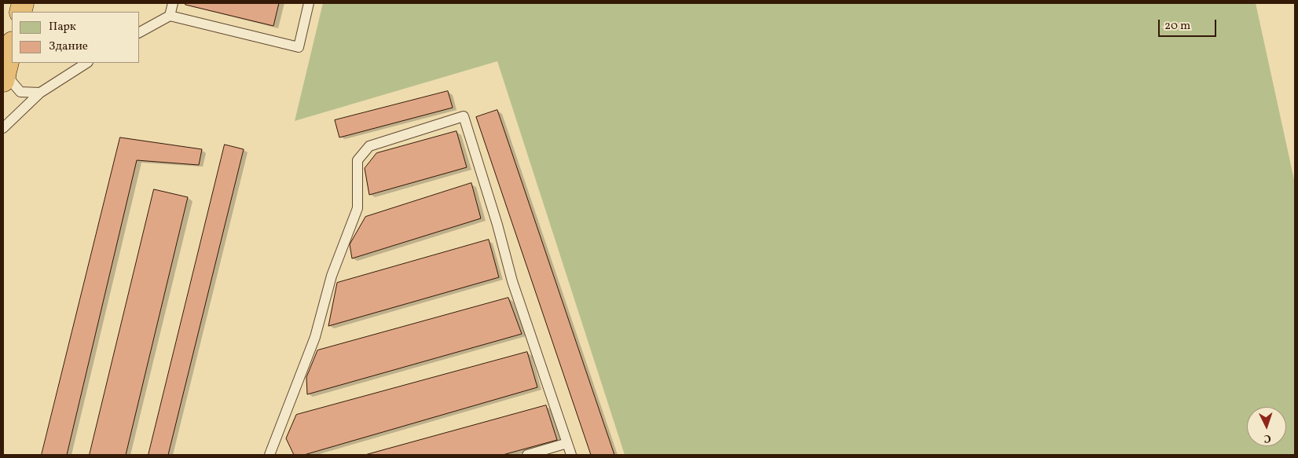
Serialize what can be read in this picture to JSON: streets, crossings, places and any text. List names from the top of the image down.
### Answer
{
  "legend": ["Парк", "Здание"],
  "scale_bar": "20 m",
  "north": "bottom"
}
